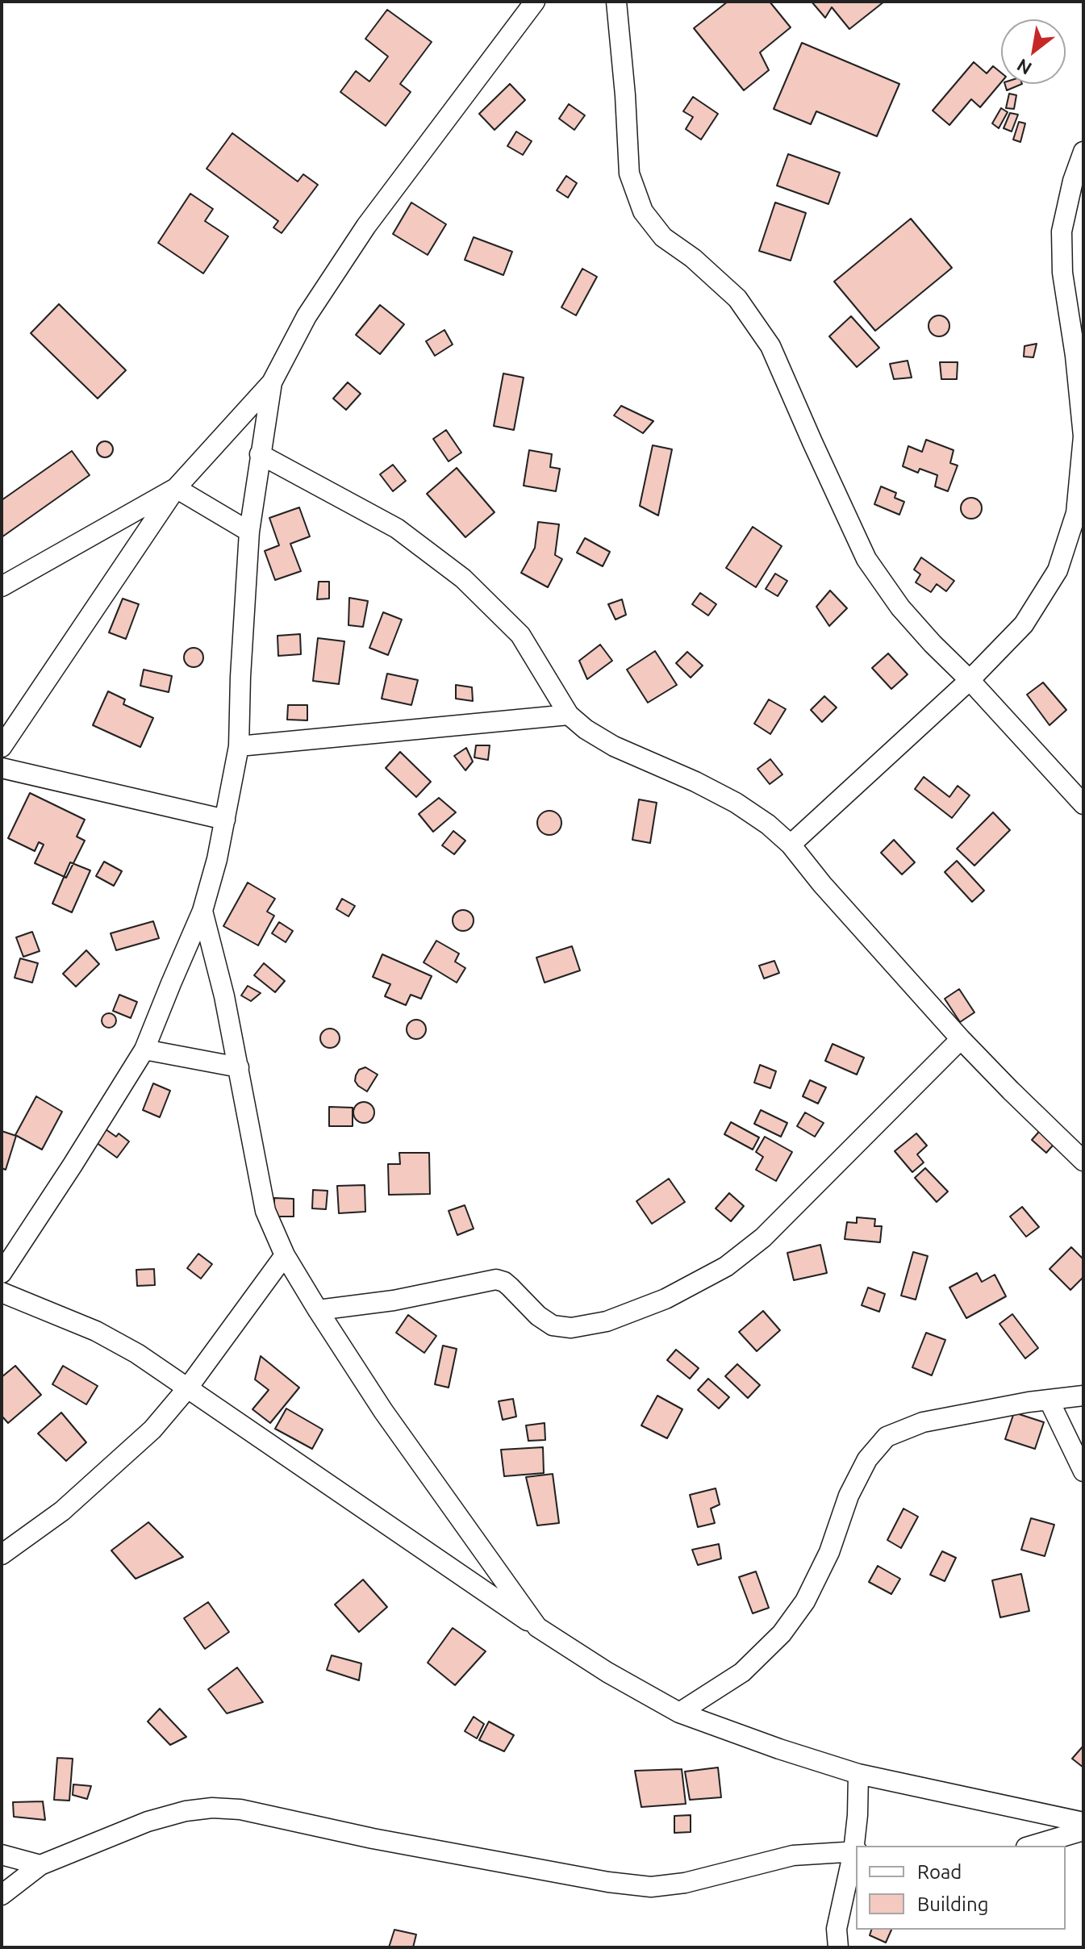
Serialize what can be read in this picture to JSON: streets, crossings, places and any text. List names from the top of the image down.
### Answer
{
  "legend": ["Road", "Building"],
  "north": "bottom left"
}
